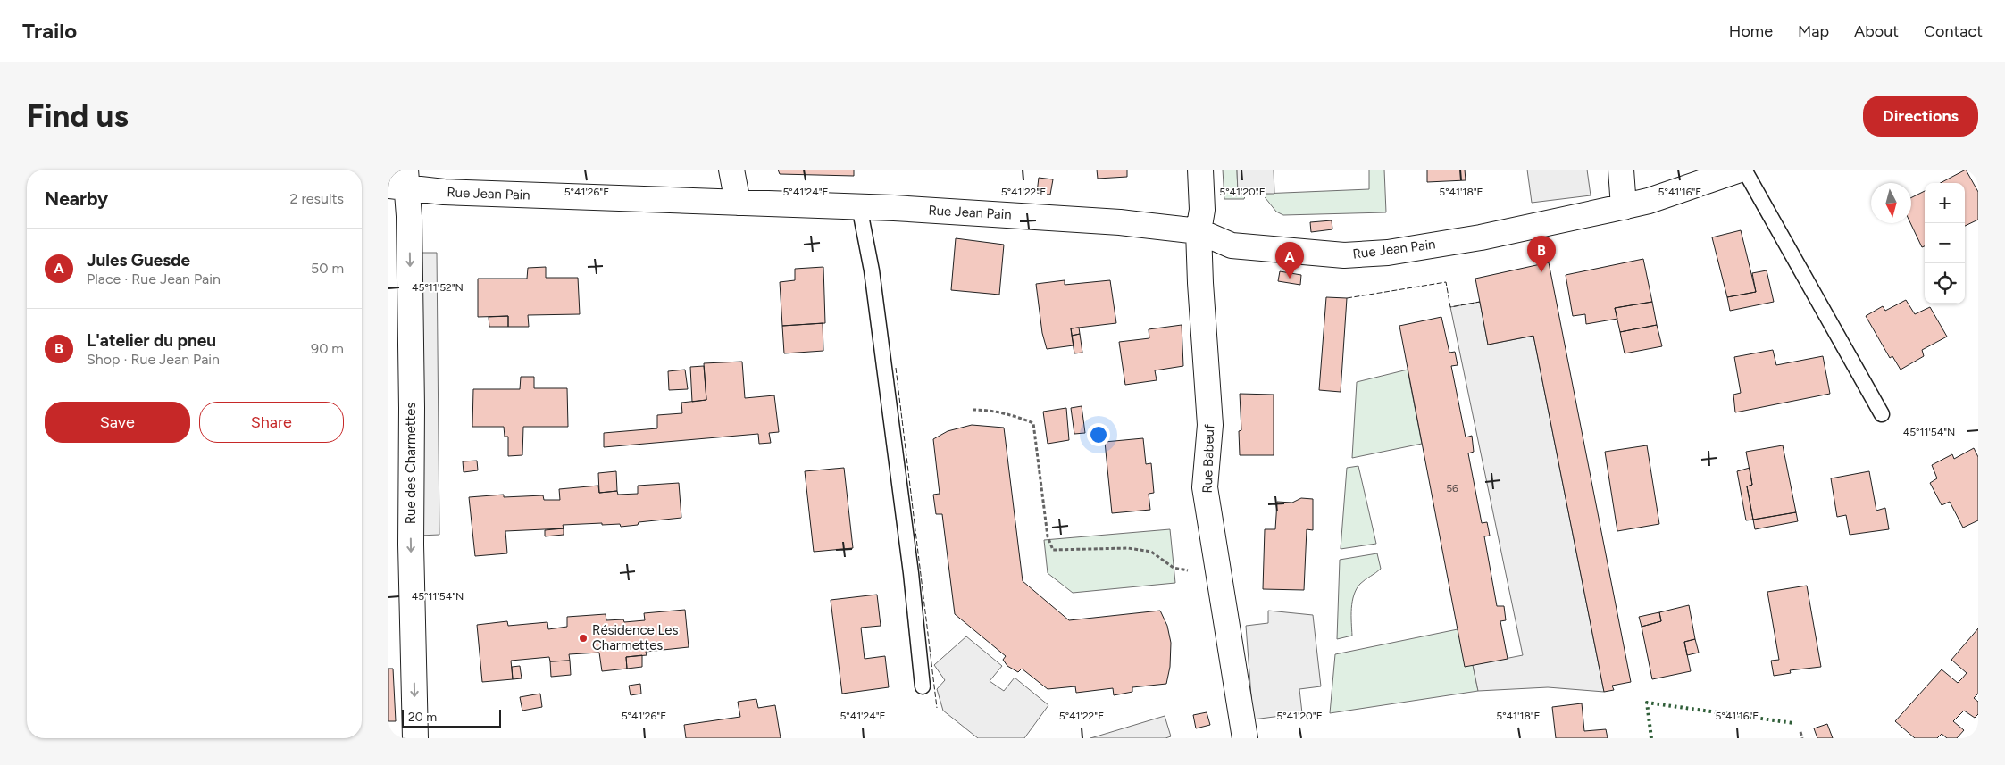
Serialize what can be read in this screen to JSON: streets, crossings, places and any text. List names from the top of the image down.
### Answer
{
  "streets": {
    "street": ["Rue Jean Pain", "Rue Babeuf", "Rue des Charmettes"]
  },
  "crossings": [
    ["Rue Jean Pain", "Rue Babeuf"],
    ["Rue Jean Pain", "Rue des Charmettes"]
  ],
  "one_way": ["Rue des Charmettes"],
  "places": ["Résidence Les Charmettes"],
  "house_numbers": ["56"],
  "scale_bar": "20 m",
  "north": "bottom",
  "page": {
    "header": "Trailo",
    "nav": [
      "Home",
      "Map",
      "About",
      "Contact"
    ],
    "buttons": [
      "Directions",
      ["Save", "Share"]
    ],
    "title": "Find us",
    "heading": ["Nearby", "2 results"],
    "map_buttons": ["+", "−"],
    "list": [
      {
        "mark": "A",
        "name": "Jules Guesde",
        "note": "Place · Rue Jean Pain",
        "value": "50 m"
      },
      {
        "mark": "B",
        "name": "L'atelier du pneu",
        "note": "Shop · Rue Jean Pain",
        "value": "90 m"
      }
    ],
    "pins": ["B", "A"],
    "scale": "20 m"
  },
  "coordinates": [
    "5°41'26\"E",
    "5°41'24\"E",
    "5°41'22\"E",
    "5°41'20\"E",
    "5°41'18\"E",
    "5°41'16\"E",
    "45°11'52\"N",
    "45°11'54\"N"
  ]
}
